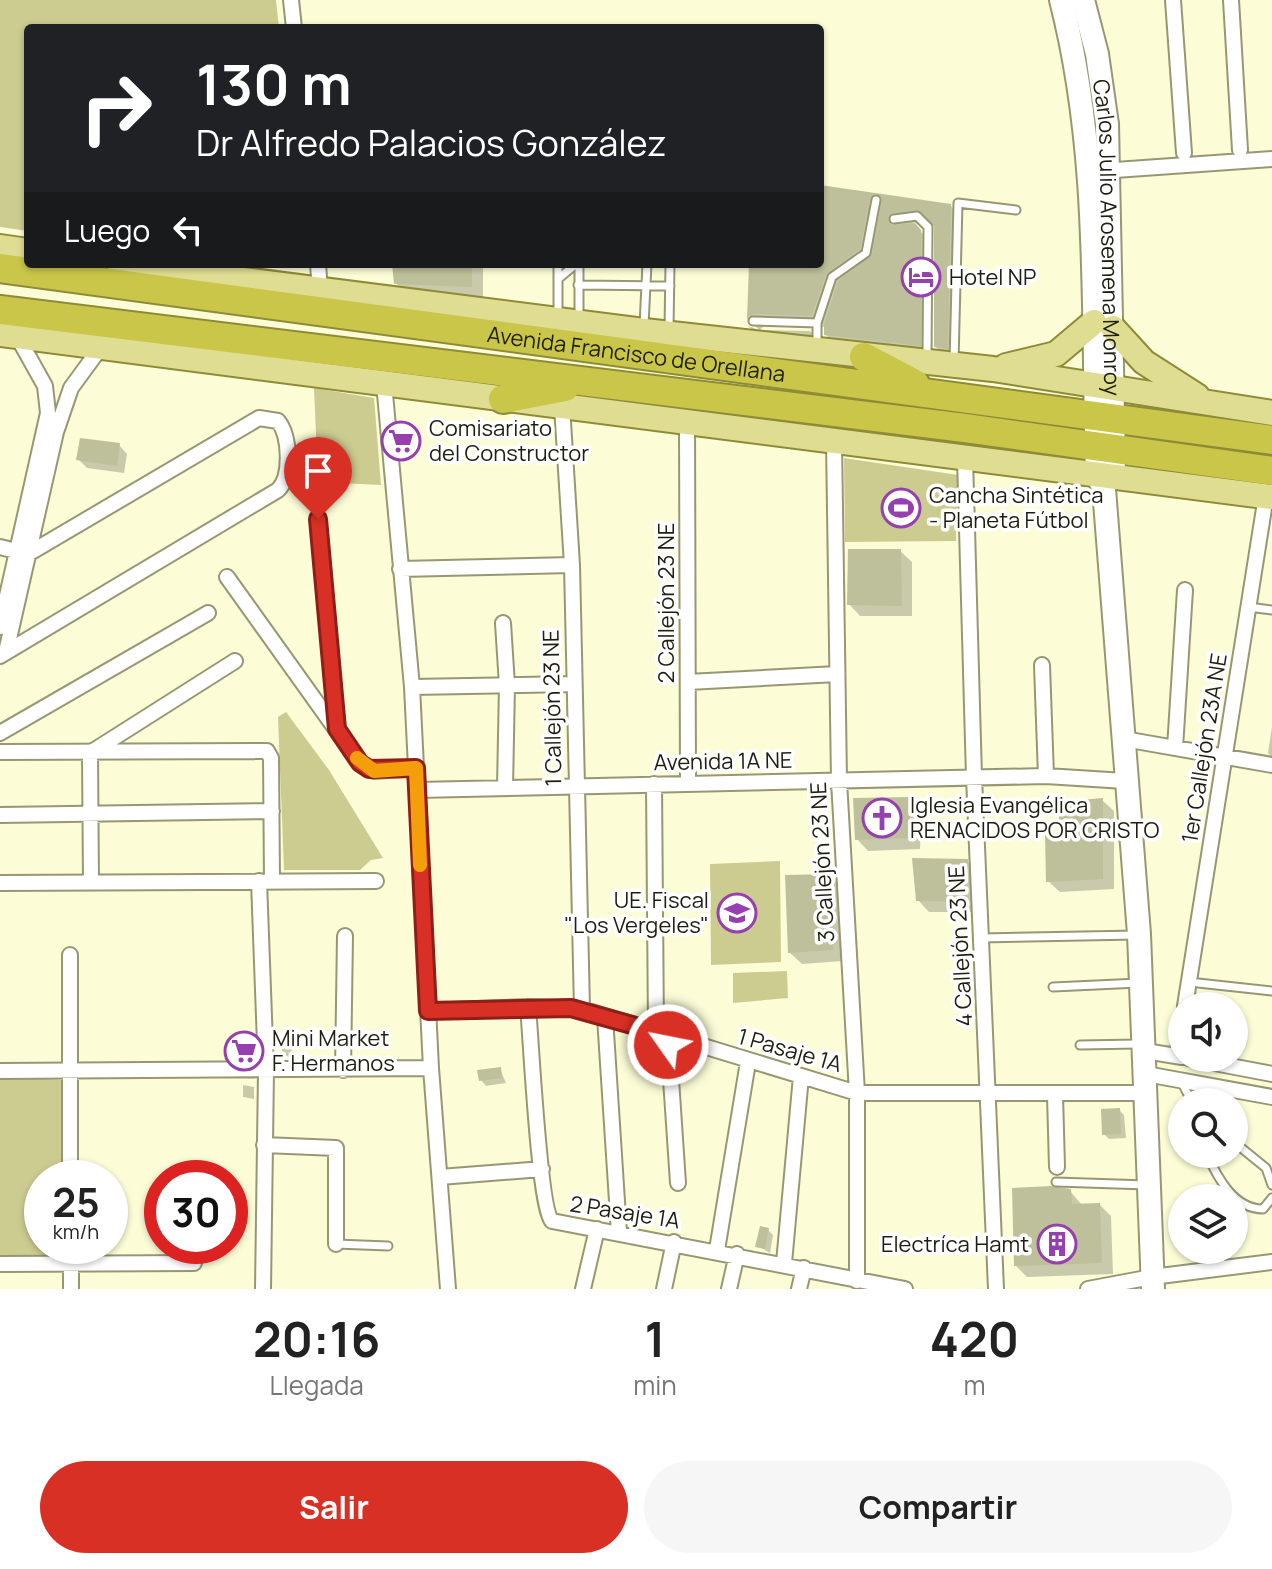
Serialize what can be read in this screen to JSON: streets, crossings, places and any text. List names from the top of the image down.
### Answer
{
  "streets": {
    "highway": ["Avenida Francisco de Orellana"],
    "street": [
      "Carlos Julio Arosemena Monroy",
      "2 Callejón 23 NE",
      "1 Callejón 23 NE",
      "1er Callejón 23A NE",
      "Avenida 1A NE",
      "3 Callejón 23 NE",
      "4 Callejón 23 NE",
      "1 Pasaje 1A",
      "2 Pasaje 1A"
    ]
  },
  "crossings": [
    ["Carlos Julio Arosemena Monroy", "Avenida Francisco de Orellana"],
    ["Carlos Julio Arosemena Monroy", "Avenida 1A NE"],
    ["Carlos Julio Arosemena Monroy", "1 Pasaje 1A"],
    ["Avenida Francisco de Orellana", "2 Callejón 23 NE"],
    ["Avenida Francisco de Orellana", "1 Callejón 23 NE"],
    ["Avenida Francisco de Orellana", "1er Callejón 23A NE"],
    ["Avenida Francisco de Orellana", "3 Callejón 23 NE"],
    ["Avenida Francisco de Orellana", "4 Callejón 23 NE"],
    ["2 Callejón 23 NE", "Avenida 1A NE"],
    ["1 Callejón 23 NE", "Avenida 1A NE"],
    ["1 Callejón 23 NE", "1 Pasaje 1A"],
    ["Avenida 1A NE", "3 Callejón 23 NE"],
    ["Avenida 1A NE", "4 Callejón 23 NE"],
    ["3 Callejón 23 NE", "1 Pasaje 1A"],
    ["3 Callejón 23 NE", "2 Pasaje 1A"],
    ["4 Callejón 23 NE", "1 Pasaje 1A"],
    ["1 Pasaje 1A", "2 Pasaje 1A"]
  ],
  "places": {
    "hotel": ["Hotel NP"],
    "supermarket": ["Comisariato del Constructor", "Mini Market F. Hermanos"],
    "sports": ["Cancha Sintética - Planeta Fútbol"],
    "church": ["Iglesia Evangélica RENACIDOS POR CRISTO"],
    "school or university": ["UE. Fiscal \"Los Vergeles\""],
    "building": ["Electríca Hamt"]
  },
  "page": {
    "turn": ["130 m", "Dr Alfredo Palacios González"],
    "then": "Luego",
    "speed": "25 km/h",
    "limit": "30",
    "eta": [
      "20:16",
      "Llegada",
      "1",
      "min",
      "420",
      "m"
    ],
    "buttons": ["Salir", "Compartir"]
  }
}
